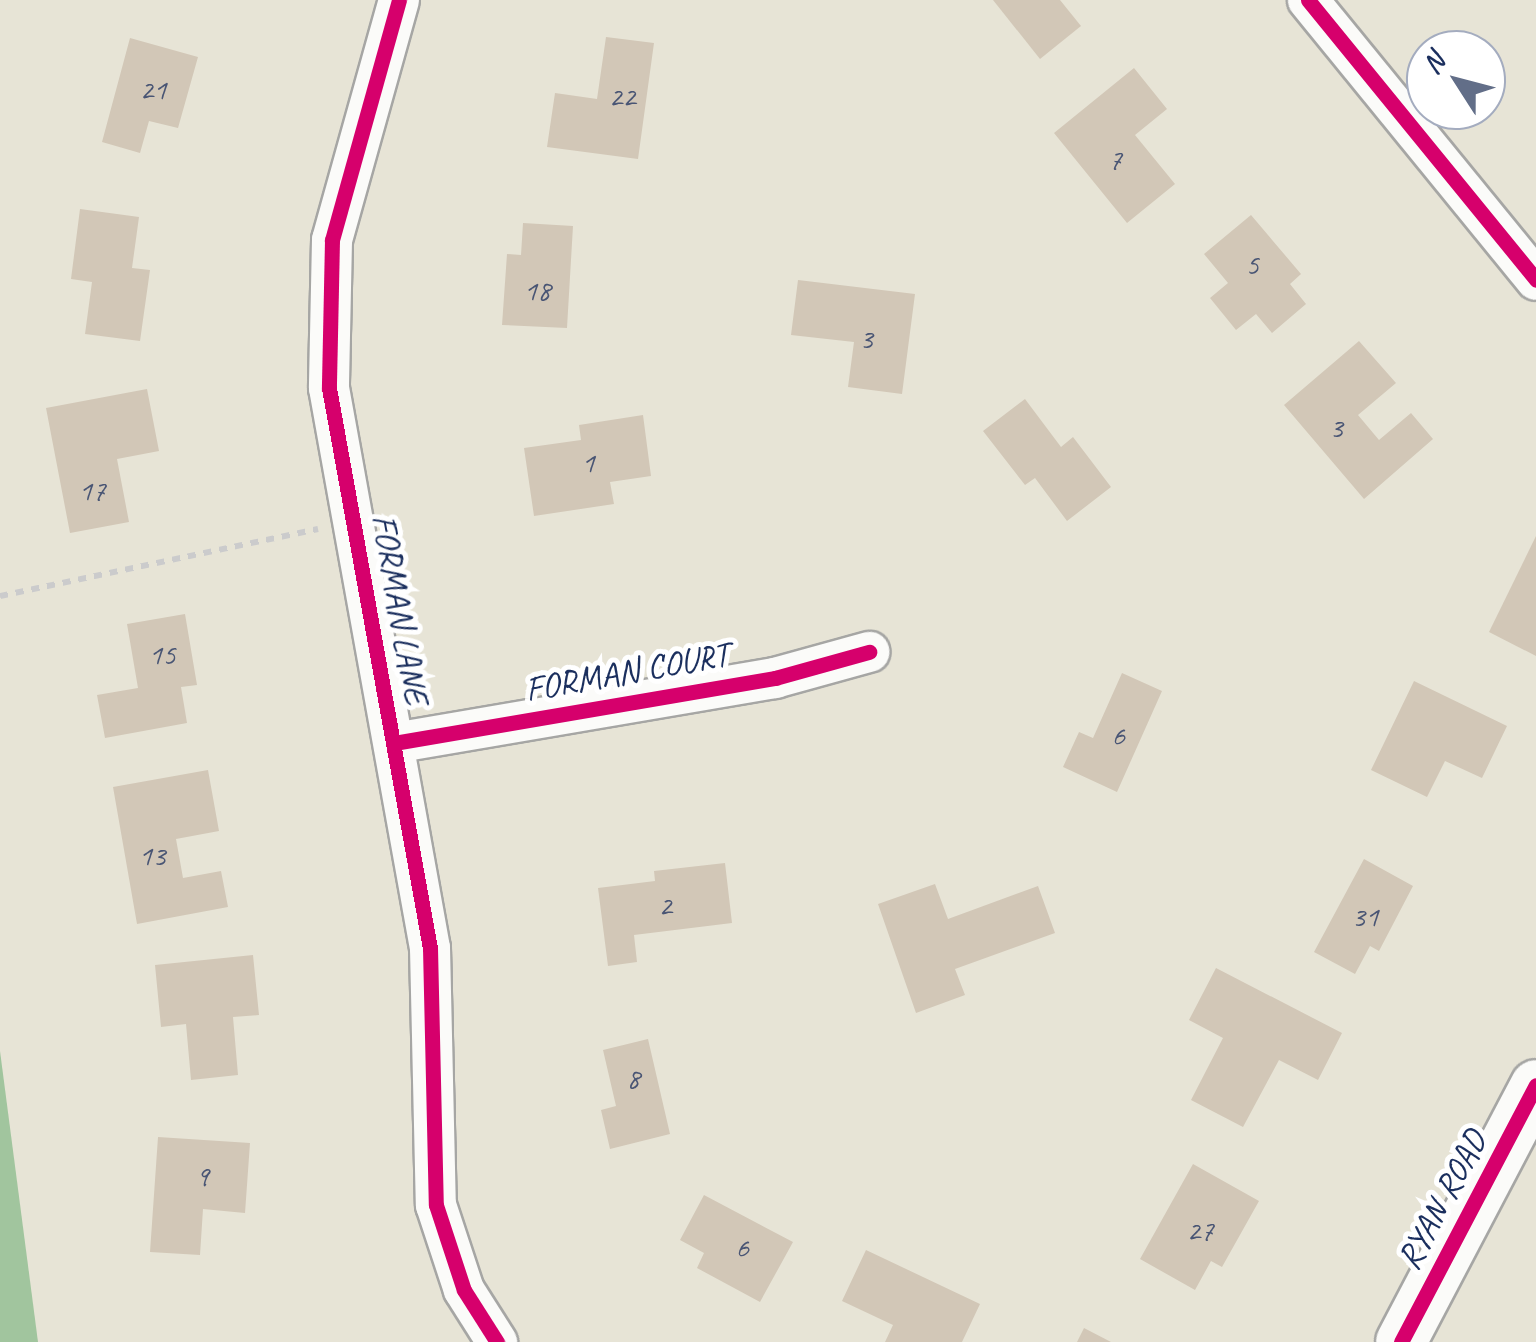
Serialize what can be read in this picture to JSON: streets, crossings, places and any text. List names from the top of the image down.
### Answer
{
  "streets": {
    "street": ["FORMAN LANE", "FORMAN COURT", "RYAN ROAD"]
  },
  "crossings": [
    ["FORMAN LANE", "FORMAN COURT"]
  ],
  "house_numbers": [
    "21",
    "22",
    "7",
    "5",
    "18",
    "3",
    "3",
    "1",
    "17",
    "15",
    "6",
    "13",
    "2",
    "31",
    "8",
    "9",
    "27",
    "6"
  ],
  "north": "top left"
}
